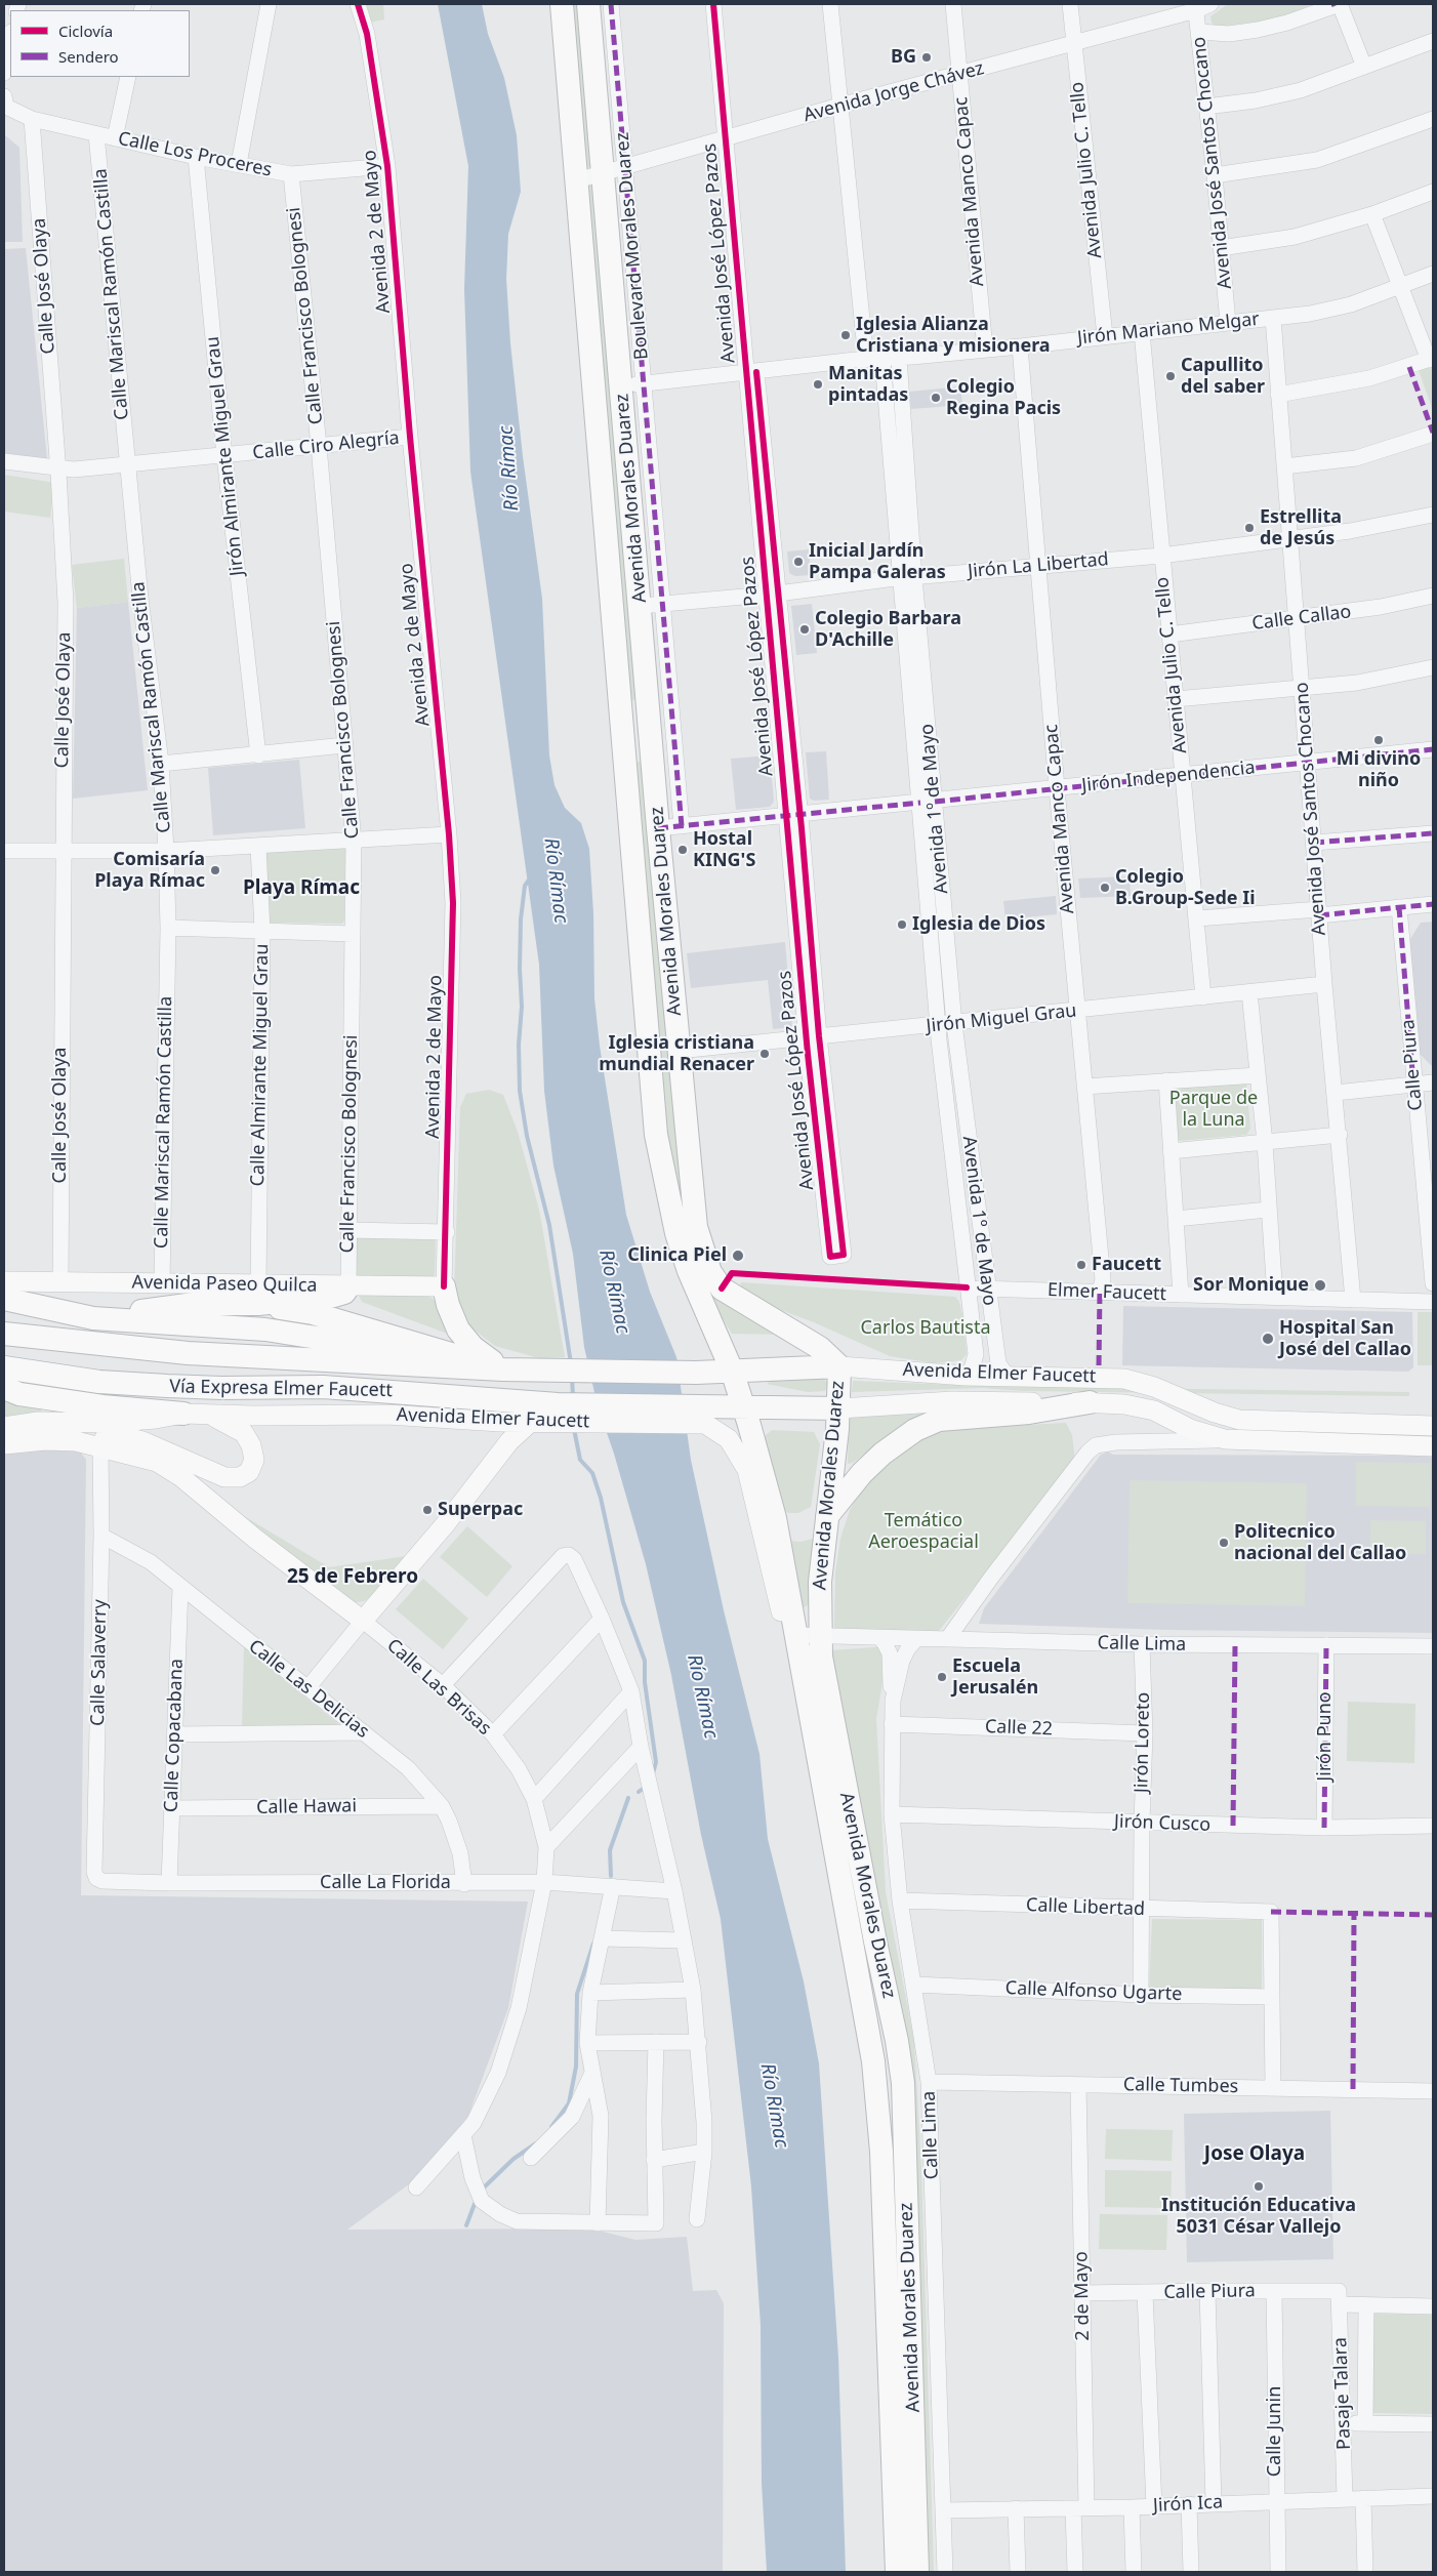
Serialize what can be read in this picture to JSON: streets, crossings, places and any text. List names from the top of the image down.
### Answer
{
  "streets": {
    "highway": ["Avenida Morales Duarez", "Avenida Elmer Faucett", "Vía Expresa Elmer Faucett"],
    "main road": ["Avenida Paseo Quilca", "Calle Las Brisas"],
    "street": [
      "Avenida Jorge Chávez",
      "Calle Los Proceres",
      "Avenida José Santos Chocano",
      "Avenida Julio C. Tello",
      "Avenida Manco Capac",
      "Avenida 2 de Mayo",
      "Boulevard Morales Duarez",
      "Avenida José López Pazos",
      "Calle José Olaya",
      "Calle Mariscal Ramón Castilla",
      "Calle Francisco Bolognesi",
      "Jirón Mariano Melgar",
      "Calle Ciro Alegría",
      "Jirón Almirante Miguel Grau",
      "Jirón La Libertad",
      "Calle Callao",
      "Jirón Independencia",
      "Avenida 1º de Mayo",
      "Jirón Miguel Grau",
      "Calle Almirante Miguel Grau",
      "Calle Piura",
      "Elmer Faucett",
      "Calle Lima",
      "Calle Salaverry",
      "Calle Las Delicias",
      "Calle 22",
      "Calle Copacabana",
      "Jirón Puno",
      "Jirón Loreto",
      "Calle Hawai",
      "Jirón Cusco",
      "Calle La Florida",
      "Calle Libertad",
      "Calle Alfonso Ugarte",
      "Calle Tumbes",
      "2 de Mayo",
      "Pasaje Talara",
      "Calle Junin",
      "Jirón Ica"
    ]
  },
  "crossings": [
    ["Avenida Jorge Chávez", "Avenida José Santos Chocano"],
    ["Avenida Jorge Chávez", "Avenida Julio C. Tello"],
    ["Avenida Jorge Chávez", "Avenida Manco Capac"],
    ["Avenida Jorge Chávez", "Boulevard Morales Duarez"],
    ["Avenida Jorge Chávez", "Avenida José López Pazos"],
    ["Avenida Jorge Chávez", "Avenida Morales Duarez"],
    ["Calle Los Proceres", "Avenida 2 de Mayo"],
    ["Calle Los Proceres", "Calle José Olaya"],
    ["Calle Los Proceres", "Calle Mariscal Ramón Castilla"],
    ["Calle Los Proceres", "Calle Francisco Bolognesi"],
    ["Calle Los Proceres", "Jirón Almirante Miguel Grau"],
    ["Avenida José Santos Chocano", "Jirón Mariano Melgar"],
    ["Avenida José Santos Chocano", "Jirón La Libertad"],
    ["Avenida José Santos Chocano", "Calle Callao"],
    ["Avenida José Santos Chocano", "Jirón Independencia"],
    ["Avenida José Santos Chocano", "Jirón Miguel Grau"],
    ["Avenida José Santos Chocano", "Elmer Faucett"],
    ["Avenida Julio C. Tello", "Jirón Mariano Melgar"],
    ["Avenida Julio C. Tello", "Jirón La Libertad"],
    ["Avenida Julio C. Tello", "Calle Callao"],
    ["Avenida Julio C. Tello", "Jirón Independencia"],
    ["Avenida Julio C. Tello", "Jirón Miguel Grau"],
    ["Avenida Manco Capac", "Jirón Mariano Melgar"],
    ["Avenida Manco Capac", "Jirón La Libertad"],
    ["Avenida Manco Capac", "Jirón Independencia"],
    ["Avenida Manco Capac", "Jirón Miguel Grau"],
    ["Avenida Manco Capac", "Elmer Faucett"],
    ["Avenida 2 de Mayo", "Calle Ciro Alegría"],
    ["Boulevard Morales Duarez", "Jirón Mariano Melgar"],
    ["Boulevard Morales Duarez", "Avenida Morales Duarez"],
    ["Boulevard Morales Duarez", "Jirón La Libertad"],
    ["Boulevard Morales Duarez", "Jirón Independencia"],
    ["Avenida José López Pazos", "Jirón Mariano Melgar"],
    ["Avenida José López Pazos", "Jirón La Libertad"],
    ["Avenida José López Pazos", "Jirón Independencia"],
    ["Avenida José López Pazos", "Jirón Miguel Grau"],
    ["Calle José Olaya", "Calle Ciro Alegría"],
    ["Calle José Olaya", "Avenida Paseo Quilca"],
    ["Calle Mariscal Ramón Castilla", "Calle Ciro Alegría"],
    ["Calle Mariscal Ramón Castilla", "Avenida Paseo Quilca"],
    ["Calle Francisco Bolognesi", "Calle Ciro Alegría"],
    ["Jirón Mariano Melgar", "Avenida Morales Duarez"],
    ["Jirón Mariano Melgar", "Avenida 1º de Mayo"],
    ["Calle Ciro Alegría", "Jirón Almirante Miguel Grau"],
    ["Avenida Morales Duarez", "Jirón La Libertad"],
    ["Avenida Morales Duarez", "Jirón Independencia"],
    ["Avenida Morales Duarez", "Jirón Miguel Grau"],
    ["Avenida Morales Duarez", "Avenida Elmer Faucett"],
    ["Jirón La Libertad", "Avenida 1º de Mayo"],
    ["Jirón Independencia", "Avenida 1º de Mayo"],
    ["Avenida 1º de Mayo", "Jirón Miguel Grau"],
    ["Avenida 1º de Mayo", "Elmer Faucett"],
    ["Avenida 1º de Mayo", "Avenida Elmer Faucett"],
    ["Calle Almirante Miguel Grau", "Avenida Paseo Quilca"],
    ["Calle Piura", "2 de Mayo"],
    ["Calle Piura", "Pasaje Talara"],
    ["Calle Piura", "Calle Junin"],
    ["Avenida Elmer Faucett", "Vía Expresa Elmer Faucett"],
    ["Calle Lima", "Calle 22"],
    ["Calle Lima", "Jirón Puno"],
    ["Calle Lima", "Jirón Loreto"],
    ["Calle Lima", "Jirón Cusco"],
    ["Calle Lima", "Calle Libertad"],
    ["Calle Lima", "Calle Alfonso Ugarte"],
    ["Calle Lima", "Calle Tumbes"],
    ["Calle Lima", "Jirón Ica"],
    ["Calle Salaverry", "Calle Las Brisas"],
    ["Calle Salaverry", "Calle Las Delicias"],
    ["Calle Salaverry", "Calle La Florida"],
    ["Calle Las Brisas", "Calle La Florida"],
    ["Calle Las Delicias", "Calle Copacabana"],
    ["Calle Las Delicias", "Calle Hawai"],
    ["Calle Las Delicias", "Calle La Florida"],
    ["Calle 22", "Jirón Loreto"],
    ["Calle Copacabana", "Calle Hawai"],
    ["Calle Copacabana", "Calle La Florida"],
    ["Jirón Puno", "Jirón Cusco"],
    ["Jirón Loreto", "Jirón Cusco"],
    ["Jirón Loreto", "Calle Libertad"],
    ["Jirón Loreto", "Calle Alfonso Ugarte"],
    ["Calle Libertad", "Calle Alfonso Ugarte"],
    ["Calle Tumbes", "2 de Mayo"],
    ["2 de Mayo", "Jirón Ica"],
    ["Pasaje Talara", "Jirón Ica"],
    ["Calle Junin", "Jirón Ica"]
  ],
  "districts": ["Playa Rímac", "25 de Febrero", "Jose Olaya"],
  "water": ["Río Rímac"],
  "parks": ["Parque de la Luna", "Carlos Bautista", "Temático Aeroespacial"],
  "places": [
    "BG",
    "Iglesia Alianza Cristiana y misionera",
    "Capullito del saber",
    "Manitas pintadas",
    "Colegio Regina Pacis",
    "Estrellita de Jesús",
    "Inicial Jardín Pampa Galeras",
    "Colegio Barbara D'Achille",
    "Mi divino niño",
    "Hostal KING'S",
    "Comisaría Playa Rímac",
    "Colegio B.Group-Sede Ii",
    "Iglesia de Dios",
    "Iglesia cristiana mundial Renacer",
    "Clinica Piel",
    "Faucett",
    "Sor Monique",
    "Hospital San José del Callao",
    "Superpac",
    "Politecnico nacional del Callao",
    "Escuela Jerusalén",
    "Institución Educativa 5031 César Vallejo"
  ],
  "legend": ["Ciclovía", "Sendero"]
}
